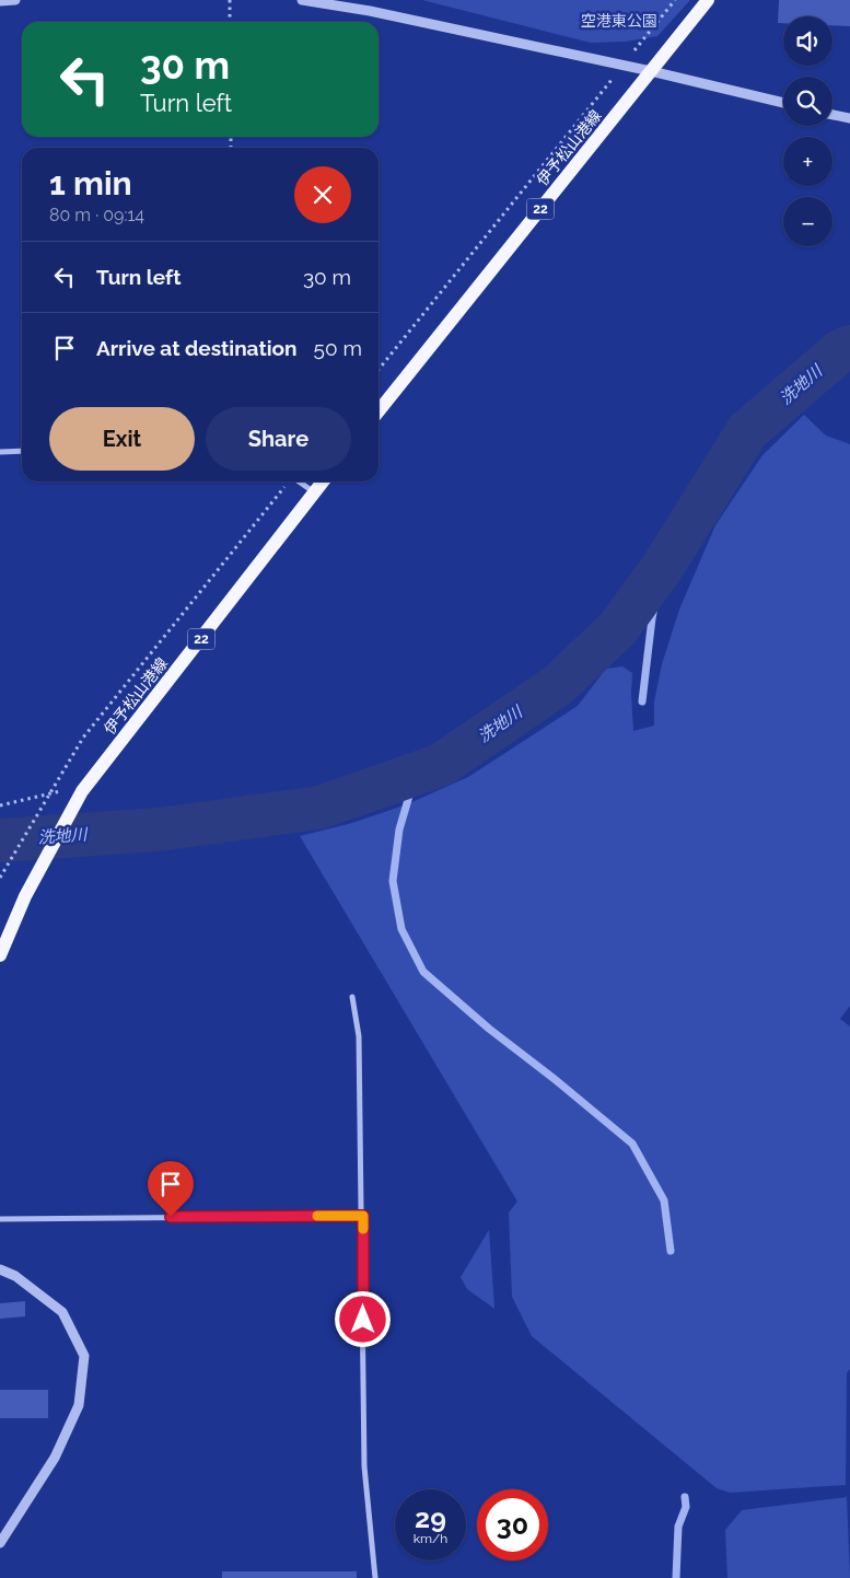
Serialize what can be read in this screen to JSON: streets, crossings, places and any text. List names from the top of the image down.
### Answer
{
  "streets": {
    "main road": ["伊予松山港線", "22"]
  },
  "water": ["洗地川"],
  "parks": ["空港東公園"],
  "page": {
    "map_buttons": ["+", "−"],
    "turn": ["30 m", "Turn left"],
    "heading": ["1 min", "80 m · 09:14"],
    "list": [
      {
        "name": "Turn left",
        "value": "30 m"
      },
      {
        "name": "Arrive at destination",
        "value": "50 m"
      }
    ],
    "buttons": ["Exit", "Share"],
    "speed": "29 km/h",
    "limit": "30"
  }
}
